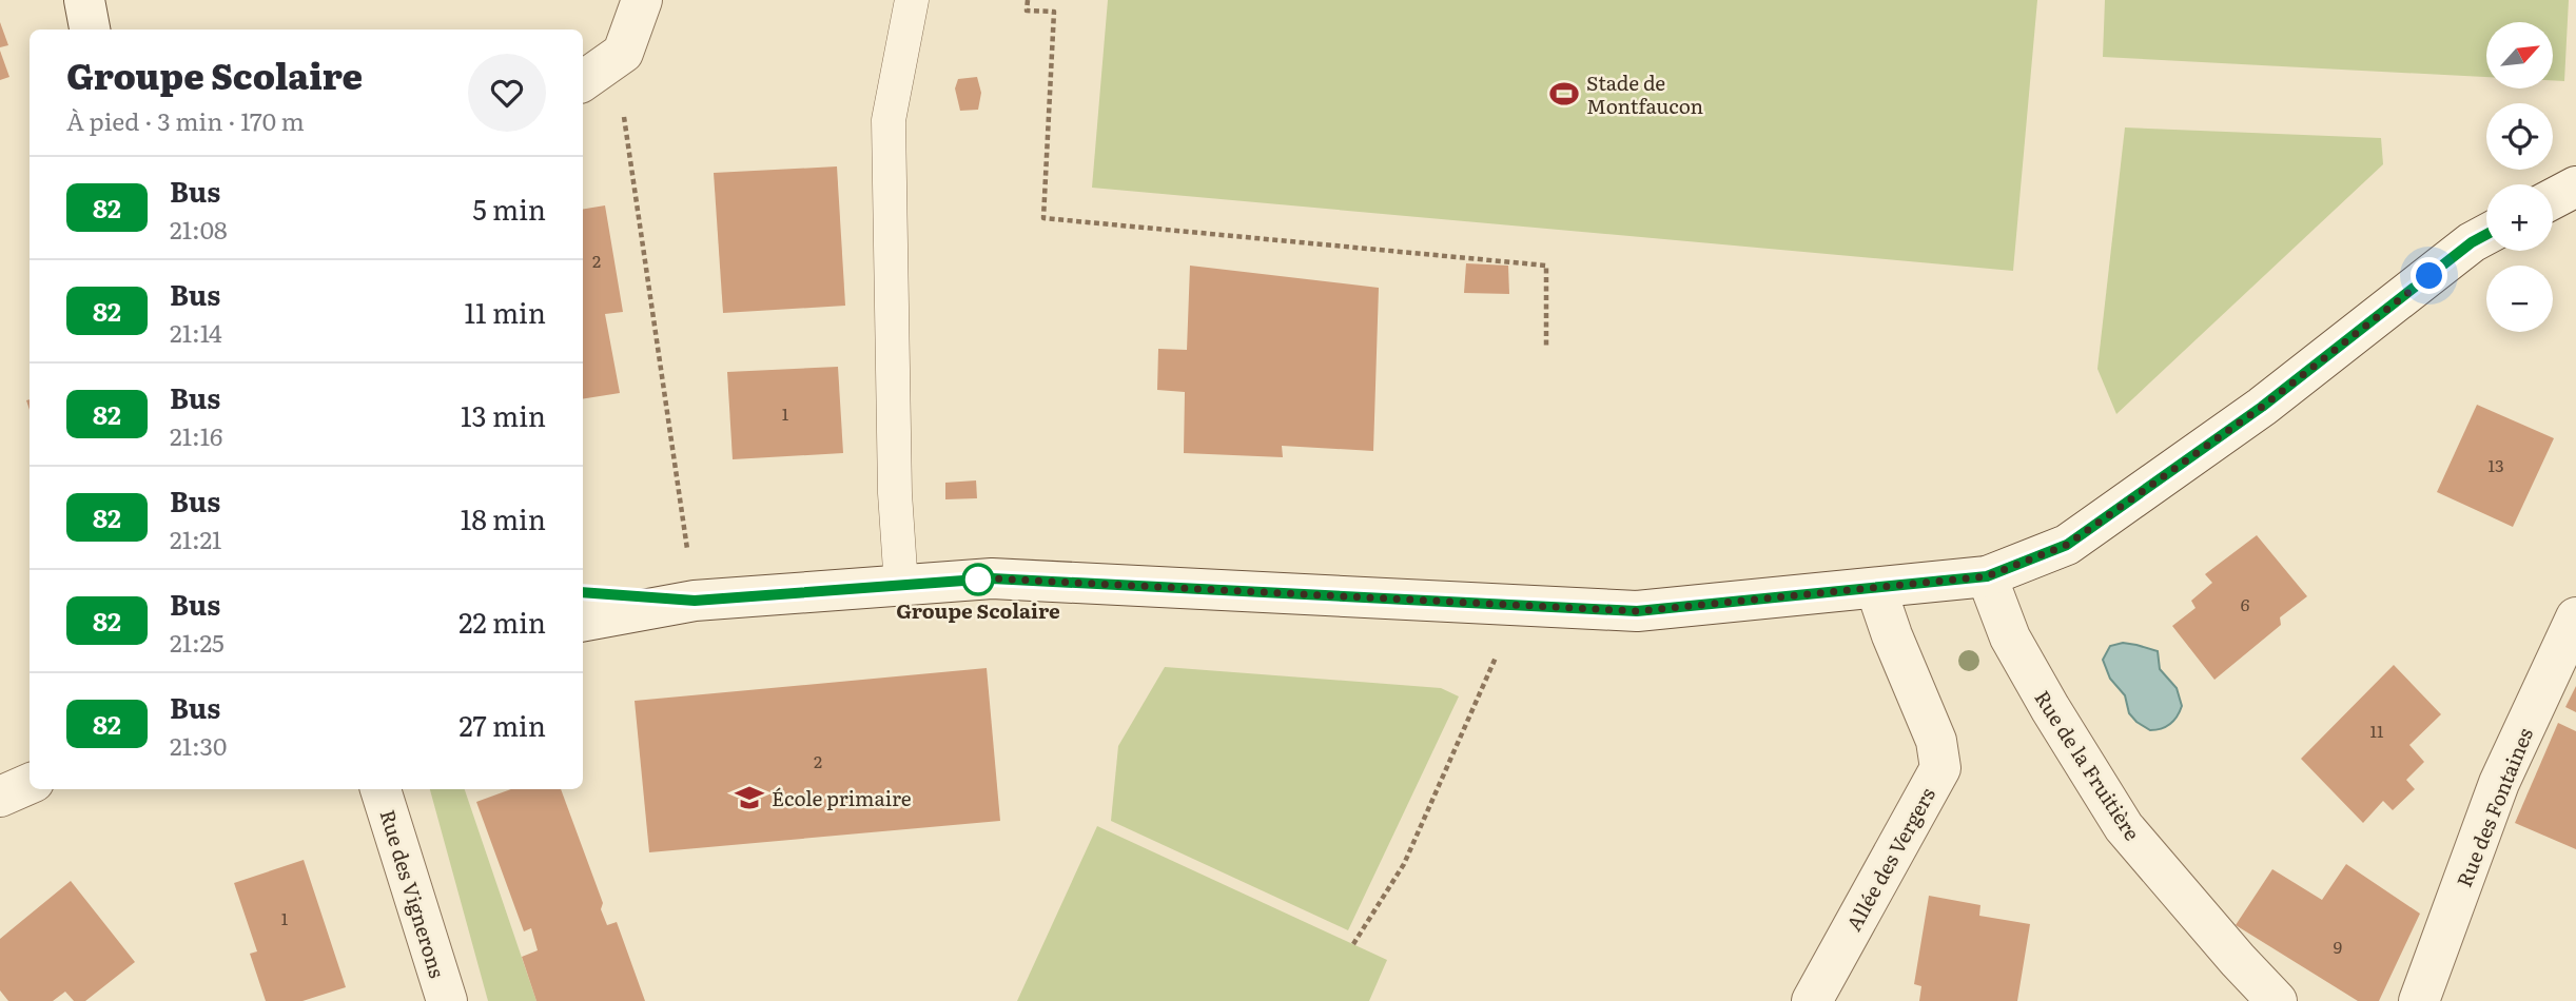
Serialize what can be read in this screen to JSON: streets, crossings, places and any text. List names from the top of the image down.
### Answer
{
  "streets": {
    "street": [
      "Rue de la Fruitière",
      "Rue des Fontaines",
      "Allée des Vergers",
      "Rue des Vignerons"
    ]
  },
  "places": {
    "sports": ["Stade de Montfaucon"],
    "other": ["Groupe Scolaire"],
    "school or university": ["École primaire"]
  },
  "lines": ["bus line 82"],
  "house_numbers": [
    "2",
    "1",
    "13",
    "6",
    "11",
    "2",
    "1",
    "9"
  ],
  "north": "top right",
  "page": {
    "map_buttons": ["+", "−"],
    "heading": ["Groupe Scolaire", "À pied · 3 min · 170 m"],
    "list": [
      {
        "mark": "82",
        "name": "Bus",
        "note": "21:08",
        "value": "5 min"
      },
      {
        "mark": "82",
        "name": "Bus",
        "note": "21:14",
        "value": "11 min"
      },
      {
        "mark": "82",
        "name": "Bus",
        "note": "21:16",
        "value": "13 min"
      },
      {
        "mark": "82",
        "name": "Bus",
        "note": "21:21",
        "value": "18 min"
      },
      {
        "mark": "82",
        "name": "Bus",
        "note": "21:25",
        "value": "22 min"
      },
      {
        "mark": "82",
        "name": "Bus",
        "note": "21:30",
        "value": "27 min"
      }
    ]
  }
}
